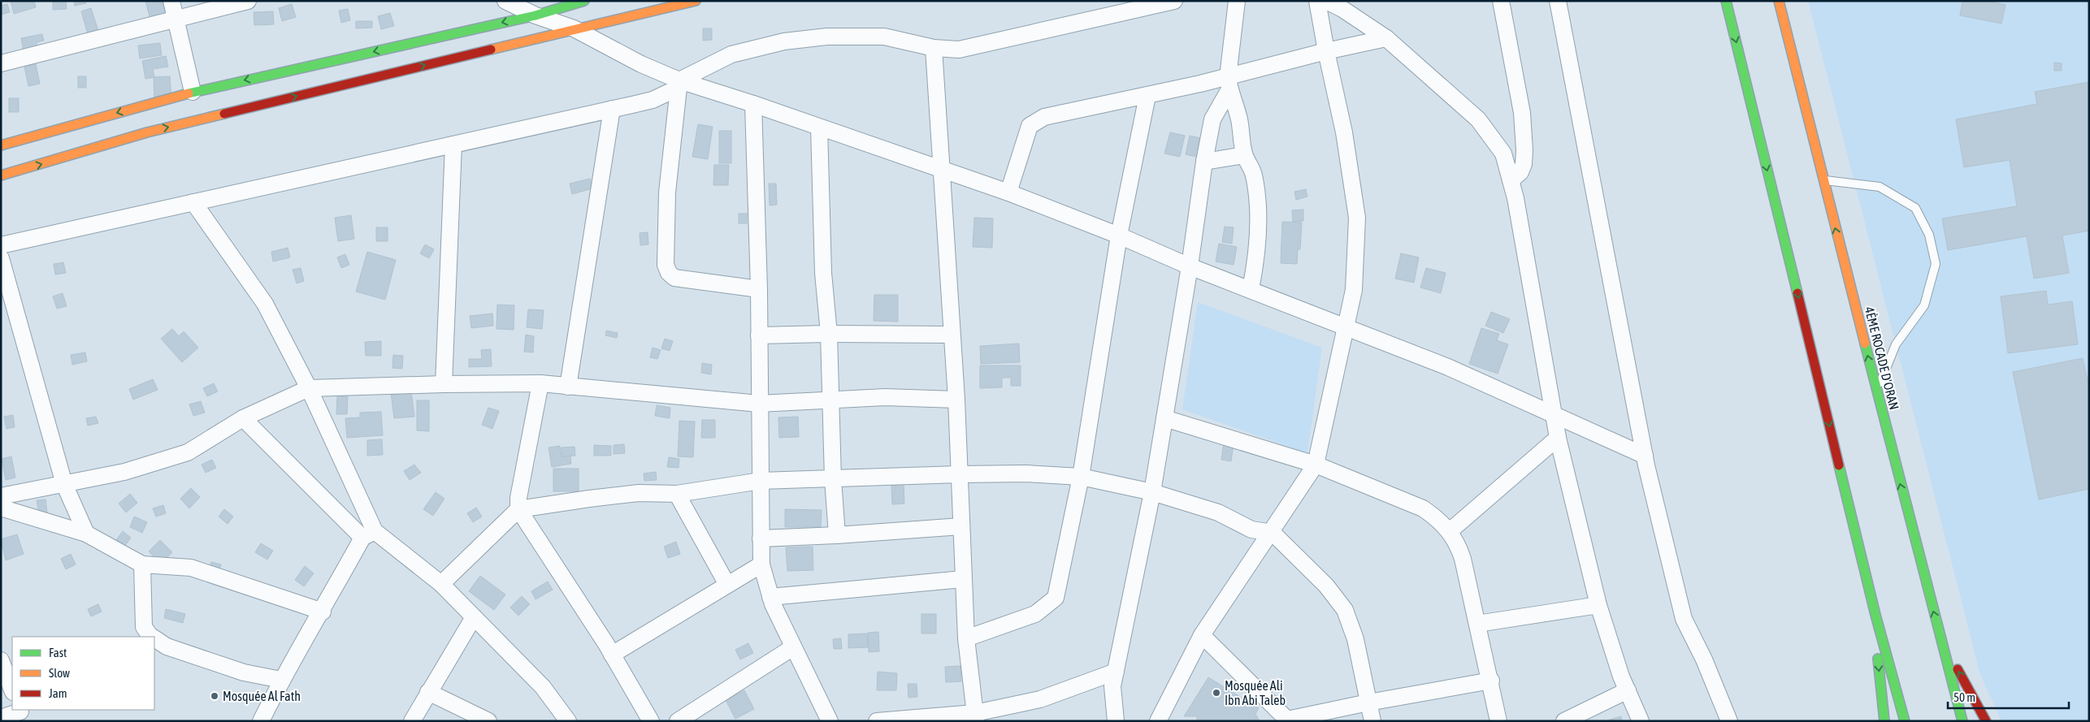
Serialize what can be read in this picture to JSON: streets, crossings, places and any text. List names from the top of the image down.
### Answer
{
  "streets": {
    "main road": ["4ÈME ROCADE D'ORAN"]
  },
  "places": ["Mosquée Ali Ibn Abi Taleb", "Mosquée Al Fath"],
  "legend": ["Fast", "Slow", "Jam"],
  "scale_bar": "50 m"
}
